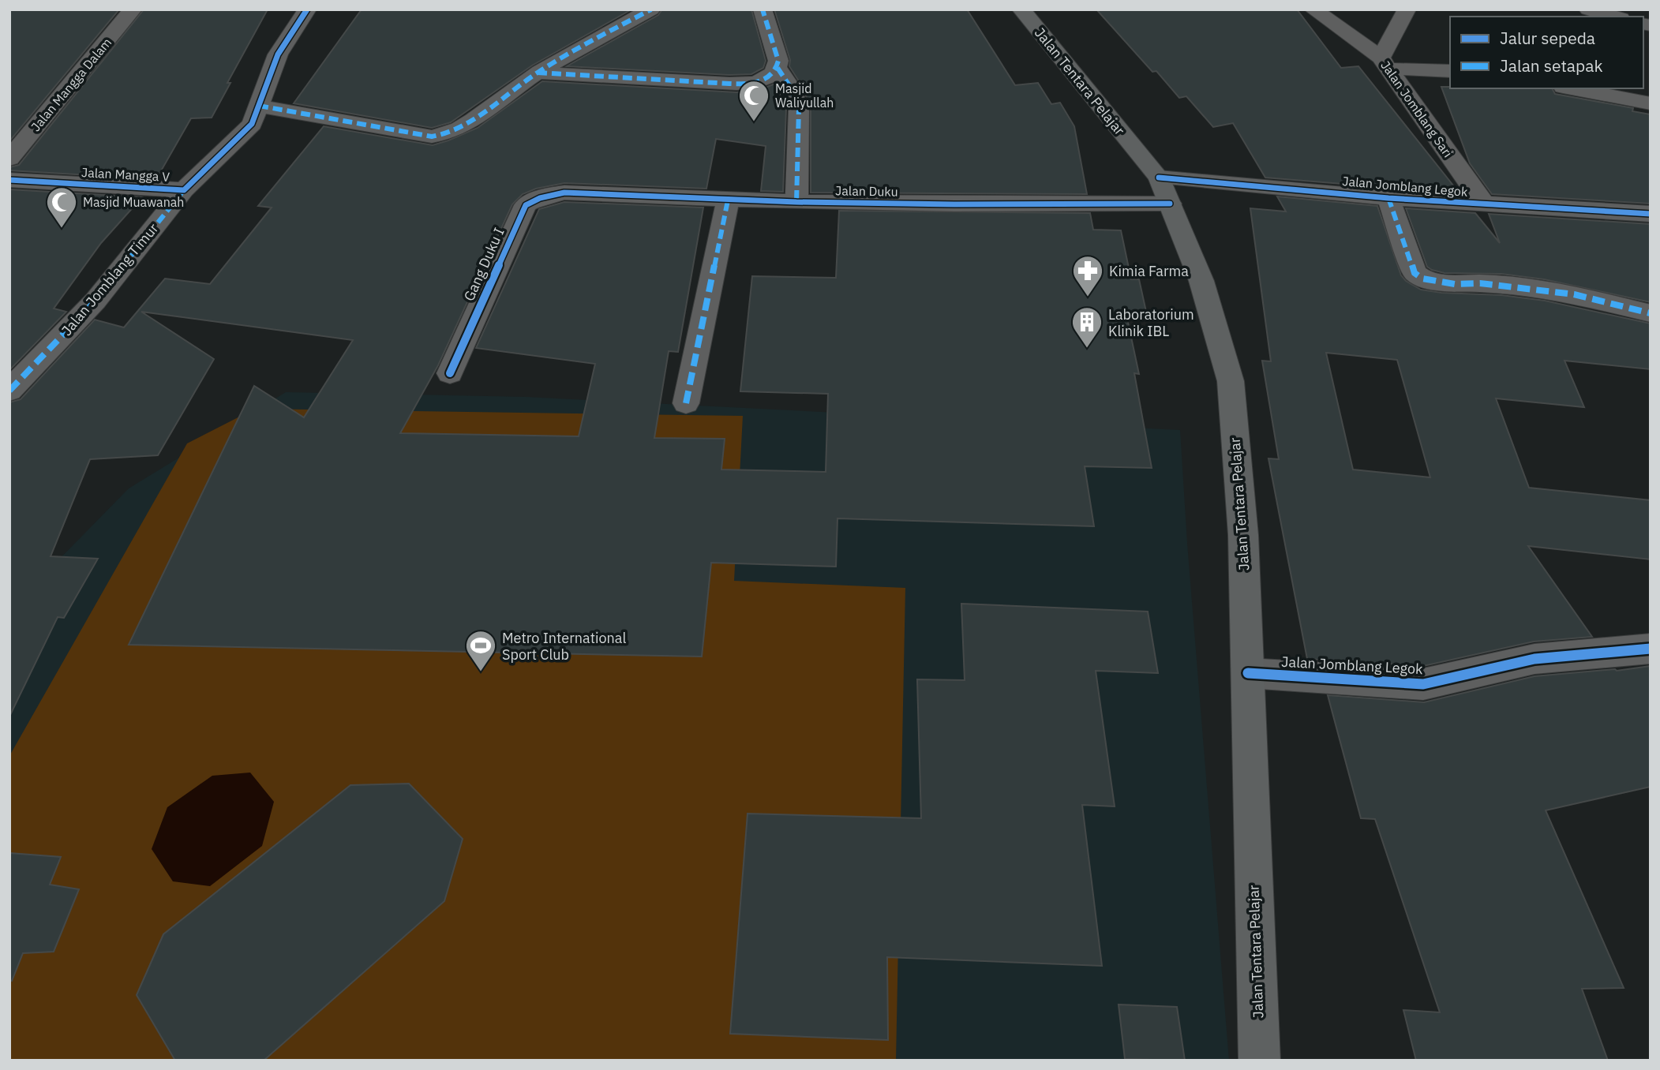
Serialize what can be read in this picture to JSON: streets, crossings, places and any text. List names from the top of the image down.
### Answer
{
  "streets": {
    "main road": ["Jalan Tentara Pelajar"],
    "street": [
      "Jalan Mangga Dalam",
      "Jalan Jomblang Sari",
      "Jalan Mangga V",
      "Jalan Jomblang Legok",
      "Jalan Duku",
      "Gang Duku I",
      "Jalan Jomblang Timur"
    ]
  },
  "crossings": [
    ["Jalan Tentara Pelajar", "Jalan Jomblang Legok"],
    ["Jalan Tentara Pelajar", "Jalan Duku"],
    ["Jalan Jomblang Sari", "Jalan Jomblang Legok"],
    ["Jalan Mangga V", "Jalan Jomblang Timur"],
    ["Jalan Jomblang Legok", "Jalan Duku"],
    ["Jalan Duku", "Gang Duku I"]
  ],
  "places": {
    "mosque": ["Masjid Waliyullah", "Masjid Muawanah"],
    "pharmacy": ["Kimia Farma"],
    "building": ["Laboratorium Klinik IBL"],
    "sports": ["Metro International Sport Club"]
  },
  "legend": ["Jalur sepeda", "Jalan setapak"]
}
